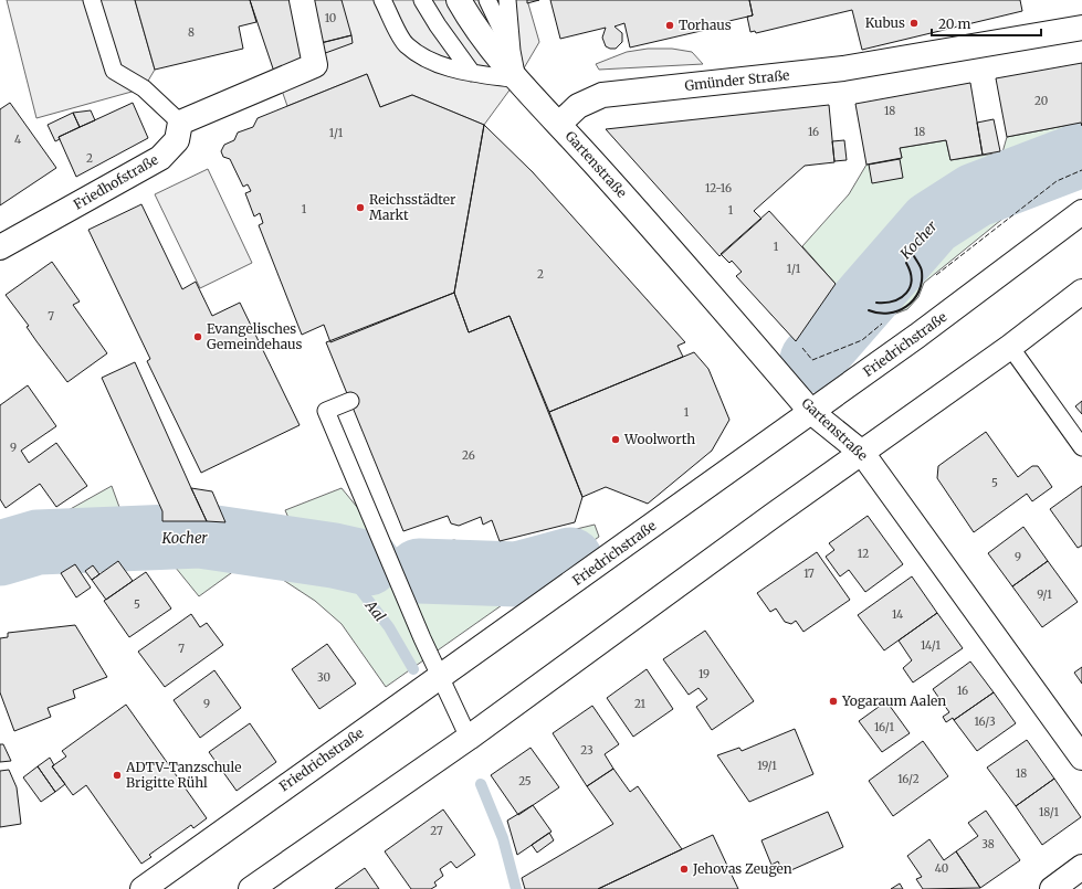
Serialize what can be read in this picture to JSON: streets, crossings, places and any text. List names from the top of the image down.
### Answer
{
  "streets": {
    "main road": [
      "Gmünder Straße",
      "Gartenstraße",
      "Friedhofstraße",
      "Friedrichstraße"
    ]
  },
  "crossings": [
    ["Gmünder Straße", "Gartenstraße"],
    ["Gartenstraße", "Friedrichstraße"]
  ],
  "water": ["Kocher", "Aal"],
  "places": [
    "Kubus",
    "Torhaus",
    "Reichsstädter Markt",
    "Evangelisches Gemeindehaus",
    "Woolworth",
    "Yogaraum Aalen",
    "ADTV-Tanzschule Brigitte Rühl",
    "Jehovas Zeugen"
  ],
  "house_numbers": [
    "10",
    "8",
    "20",
    "18",
    "16",
    "18",
    "1/1",
    "4",
    "2",
    "12-16",
    "1",
    "1",
    "1",
    "1/1",
    "2",
    "7",
    "1",
    "9",
    "26",
    "5",
    "12",
    "9",
    "17",
    "9/1",
    "5",
    "14",
    "14/1",
    "7",
    "19",
    "30",
    "16",
    "9",
    "21",
    "16/3",
    "16/1",
    "23",
    "19/1",
    "18",
    "16/2",
    "25",
    "18/1",
    "27",
    "38",
    "40"
  ],
  "scale_bar": "20 m"
}
